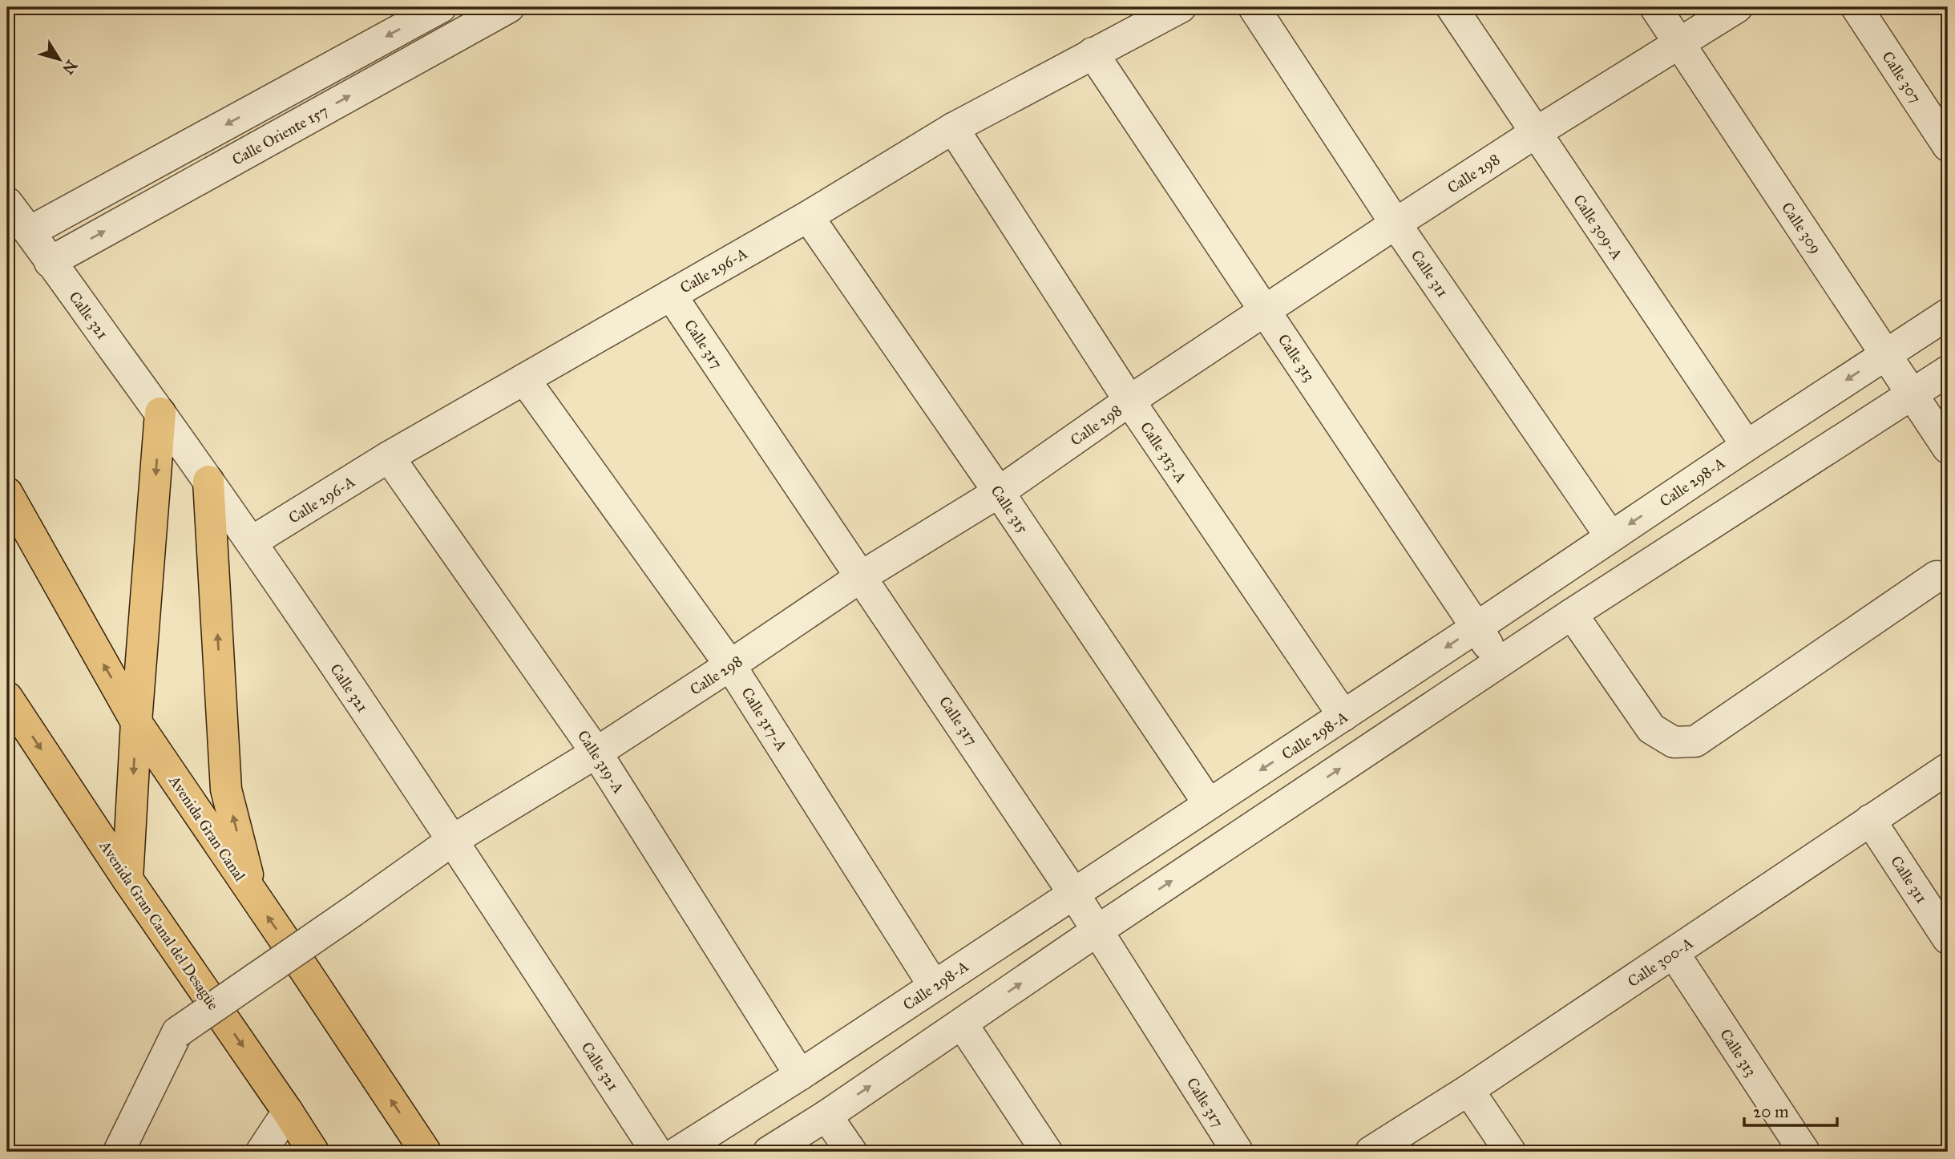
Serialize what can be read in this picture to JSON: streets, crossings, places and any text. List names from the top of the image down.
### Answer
{
  "streets": {
    "main road": ["Avenida Gran Canal", "Avenida Gran Canal del Desagüe"],
    "street": [
      "Calle 307",
      "Calle Oriente 157",
      "Calle 298",
      "Calle 309-A",
      "Calle 309",
      "Calle 296-A",
      "Calle 311",
      "Calle 321",
      "Calle 317",
      "Calle 313",
      "Calle 313-A",
      "Calle 298-A",
      "Calle 315",
      "Calle 317-A",
      "Calle 319-A",
      "Calle 300-A"
    ]
  },
  "crossings": [
    ["Calle Oriente 157", "Calle 321"],
    ["Calle 298", "Calle 309-A"],
    ["Calle 298", "Calle 309"],
    ["Calle 298", "Calle 311"],
    ["Calle 298", "Calle 321"],
    ["Calle 298", "Calle 317"],
    ["Calle 298", "Calle 313"],
    ["Calle 298", "Calle 313-A"],
    ["Calle 298", "Calle 315"],
    ["Calle 298", "Calle 317-A"],
    ["Calle 298", "Calle 319-A"],
    ["Calle 309-A", "Calle 298-A"],
    ["Calle 309", "Calle 298-A"],
    ["Calle 296-A", "Calle 321"],
    ["Calle 296-A", "Calle 317"],
    ["Calle 296-A", "Calle 313"],
    ["Calle 296-A", "Calle 313-A"],
    ["Calle 296-A", "Calle 315"],
    ["Calle 296-A", "Calle 317-A"],
    ["Calle 296-A", "Calle 319-A"],
    ["Calle 311", "Calle 298-A"],
    ["Calle 311", "Calle 300-A"],
    ["Calle 317", "Calle 298-A"],
    ["Calle 313", "Calle 298-A"],
    ["Calle 313", "Calle 300-A"],
    ["Calle 313-A", "Calle 298-A"],
    ["Calle 298-A", "Calle 315"],
    ["Calle 298-A", "Calle 317-A"],
    ["Calle 298-A", "Calle 319-A"]
  ],
  "one_way": ["Avenida Gran Canal", "Avenida Gran Canal del Desagüe"],
  "scale_bar": "20 m",
  "north": "bottom right"
}
